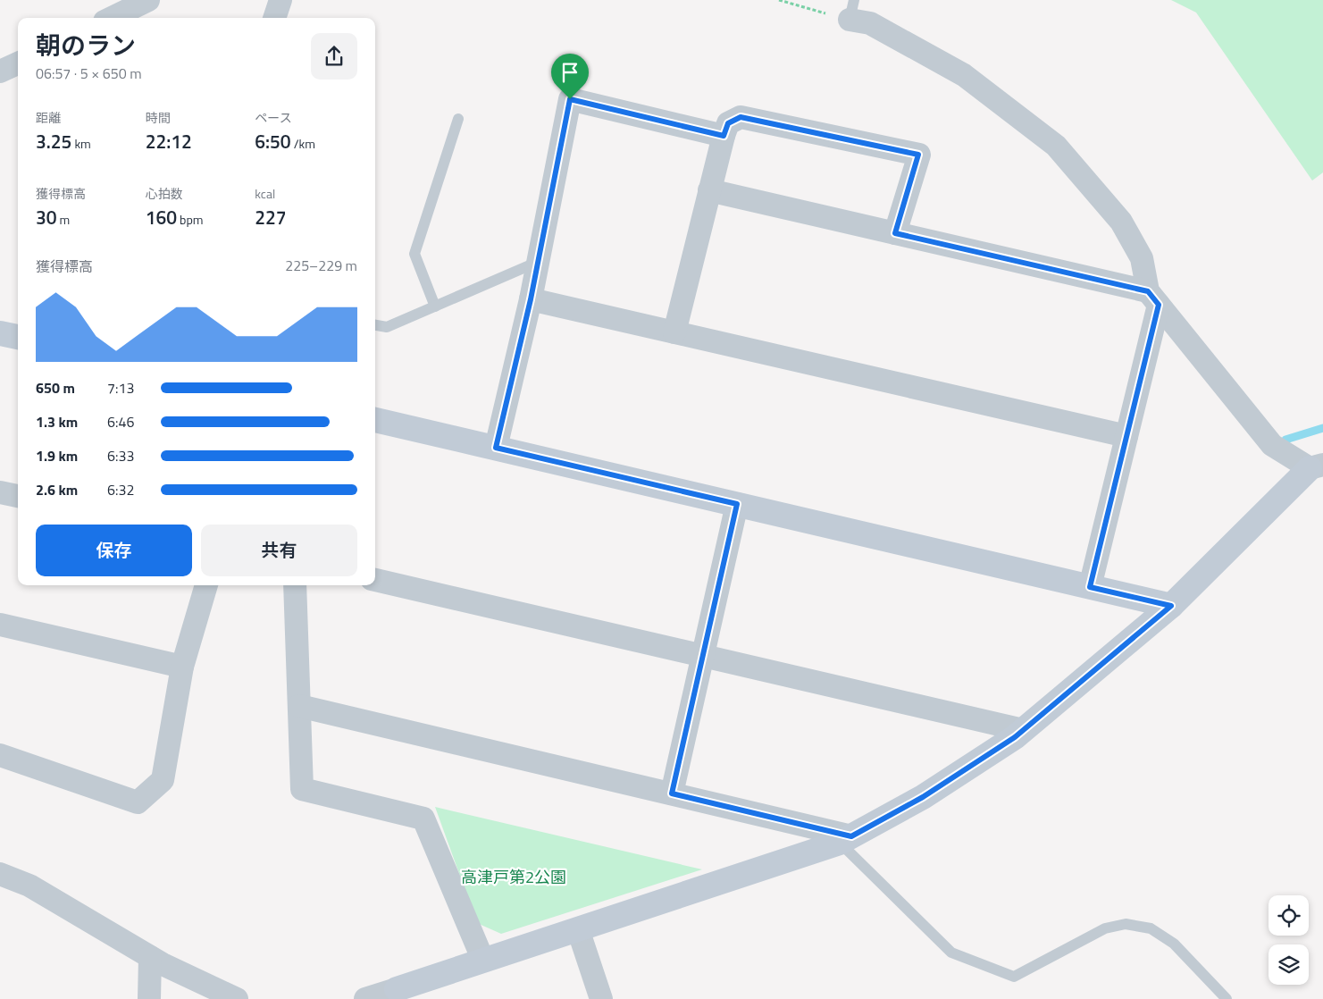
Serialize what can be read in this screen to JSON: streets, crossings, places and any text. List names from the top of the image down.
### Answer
{
  "parks": ["高津戸第2公園"],
  "page": {
    "heading": ["朝のラン", "06:57 · 5 × 650 m"],
    "stats": [
      ["距離", "3.25 km"],
      ["時間", "22:12"],
      ["ペース", "6:50 /km"],
      ["獲得標高", "30 m"],
      ["心拍数", "160 bpm"],
      ["kcal", "227"]
    ],
    "chart": ["獲得標高", "225–229 m"],
    "list": [
      {
        "name": "650 m",
        "note": "7:13"
      },
      {
        "name": "1.3 km",
        "note": "6:46"
      },
      {
        "name": "1.9 km",
        "note": "6:33"
      },
      {
        "name": "2.6 km",
        "note": "6:32"
      }
    ],
    "buttons": ["保存", "共有"]
  }
}
